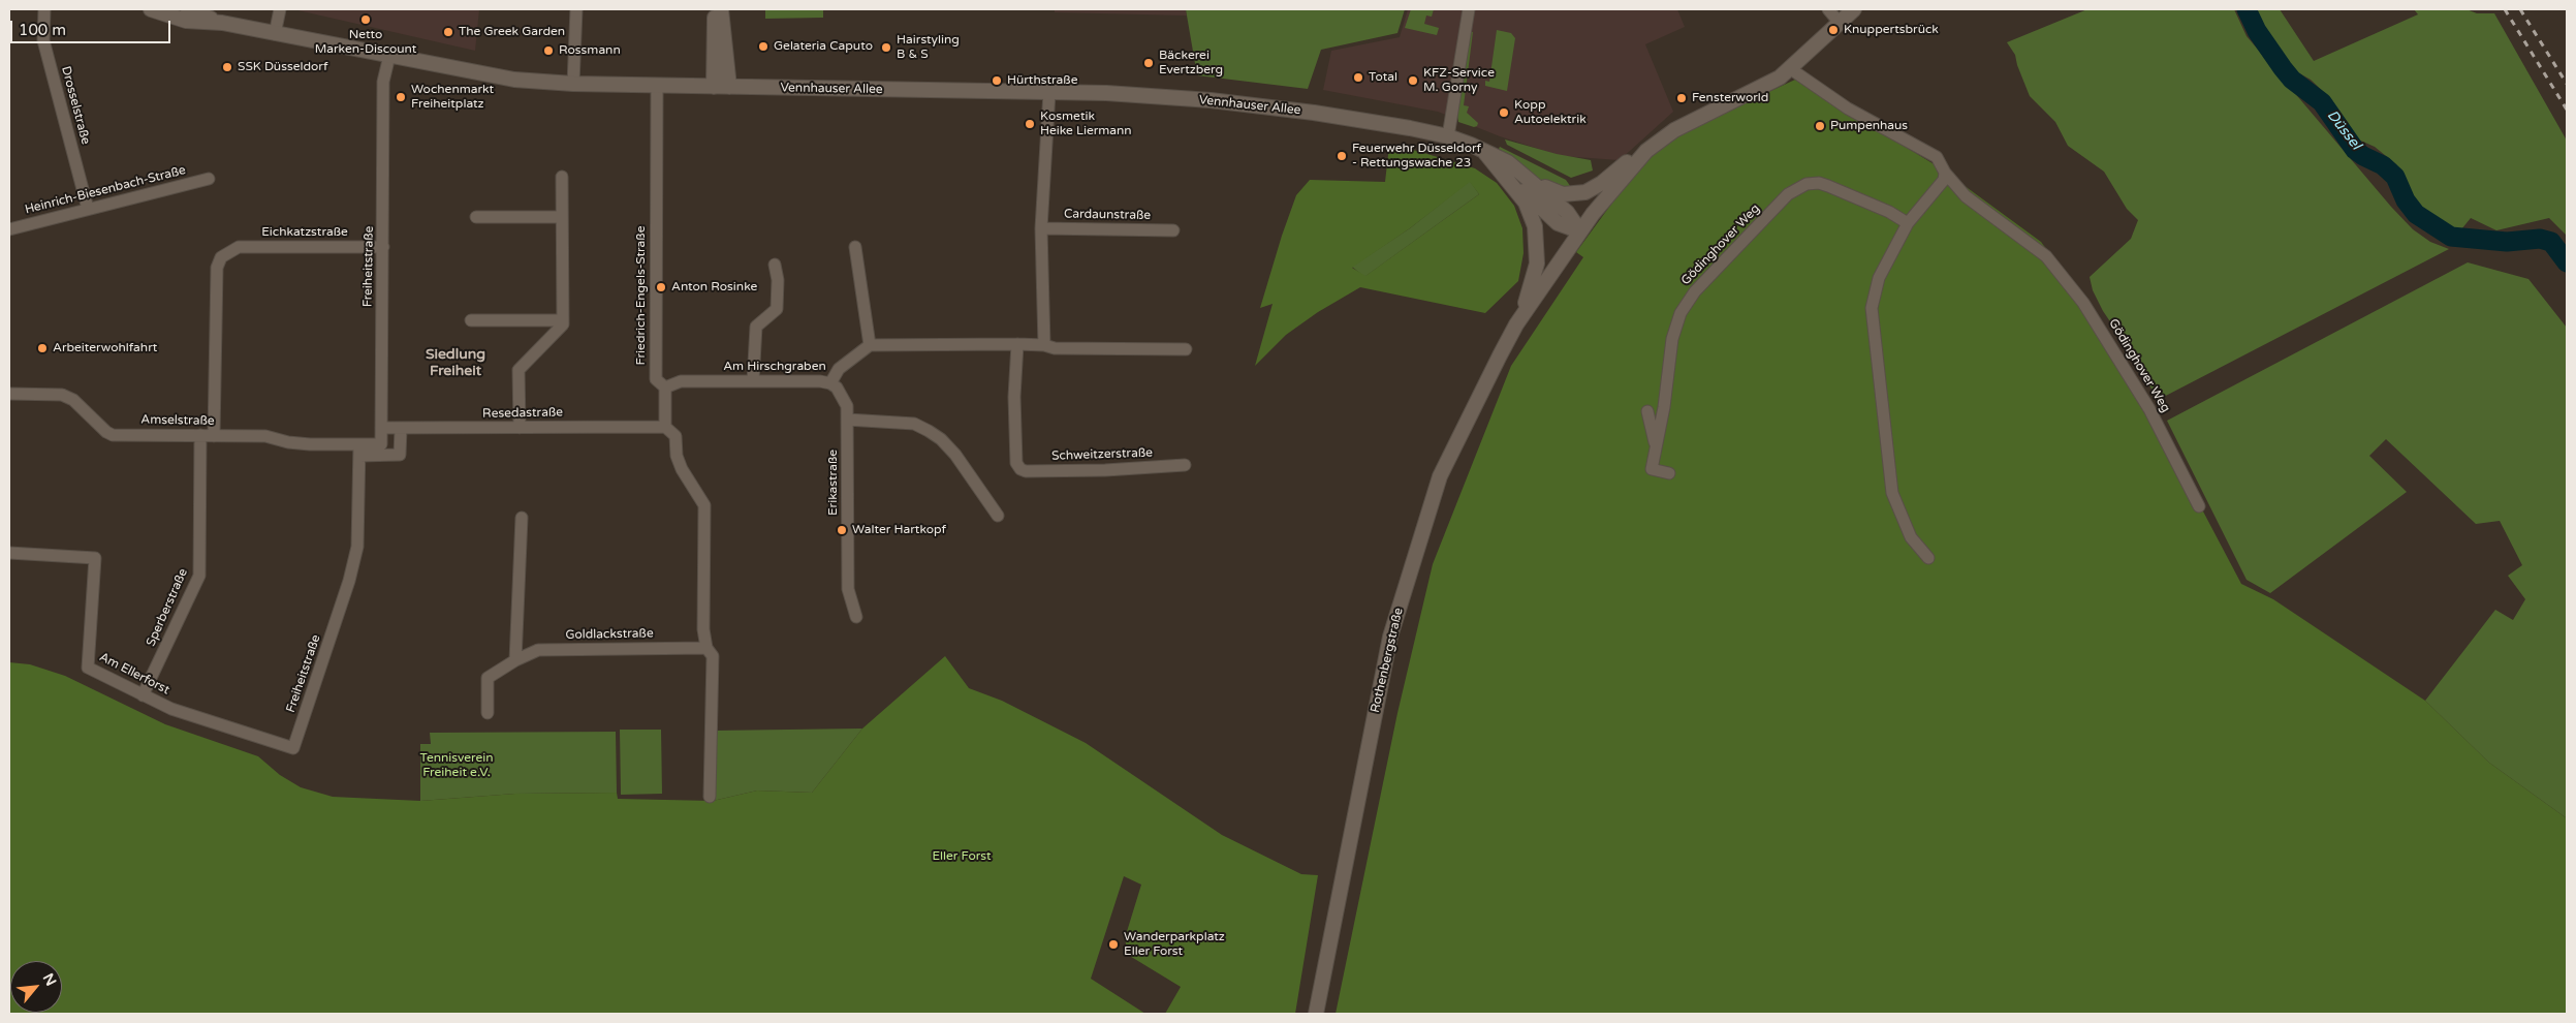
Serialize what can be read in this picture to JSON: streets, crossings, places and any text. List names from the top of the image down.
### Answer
{
  "streets": {
    "main road": ["Vennhauser Allee", "Rothenbergstraße"],
    "street": [
      "Drosselstraße",
      "Heinrich-Biesenbach-Straße",
      "Cardaunstraße",
      "Eichkatzstraße",
      "Gödinghover Weg",
      "Freiheitstraße",
      "Friedrich-Engels-Straße",
      "Am Hirschgraben",
      "Resedastraße",
      "Amselstraße",
      "Schweitzerstraße",
      "Erikastraße",
      "Sperberstraße",
      "Goldlackstraße",
      "Am Ellerforst"
    ]
  },
  "crossings": [
    ["Vennhauser Allee", "Freiheitstraße"],
    ["Vennhauser Allee", "Friedrich-Engels-Straße"],
    ["Vennhauser Allee", "Rothenbergstraße"],
    ["Drosselstraße", "Heinrich-Biesenbach-Straße"],
    ["Eichkatzstraße", "Freiheitstraße"],
    ["Eichkatzstraße", "Amselstraße"],
    ["Gödinghover Weg", "Rothenbergstraße"],
    ["Freiheitstraße", "Resedastraße"],
    ["Freiheitstraße", "Amselstraße"],
    ["Freiheitstraße", "Am Ellerforst"],
    ["Friedrich-Engels-Straße", "Am Hirschgraben"],
    ["Friedrich-Engels-Straße", "Resedastraße"],
    ["Friedrich-Engels-Straße", "Goldlackstraße"],
    ["Am Hirschgraben", "Erikastraße"],
    ["Amselstraße", "Sperberstraße"],
    ["Sperberstraße", "Am Ellerforst"]
  ],
  "districts": ["Siedlung Freiheit"],
  "water": ["Düssel"],
  "parks": ["Tennisverein Freiheit e.V.", "Eller Forst"],
  "places": [
    "Netto Marken-Discount",
    "Knuppertsbrück",
    "The Greek Garden",
    "Gelateria Caputo",
    "Hairstyling B & S",
    "Rossmann",
    "Bäckerei Evertzberg",
    "SSK Düsseldorf",
    "Total",
    "Hürthstraße",
    "KFZ-Service M. Gorny",
    "Wochenmarkt Freiheitplatz",
    "Fensterworld",
    "Kopp Autoelektrik",
    "Kosmetik Heike Liermann",
    "Pumpenhaus",
    "Feuerwehr Düsseldorf - Rettungswache 23",
    "Anton Rosinke",
    "Arbeiterwohlfahrt",
    "Walter Hartkopf",
    "Wanderparkplatz Eller Forst"
  ],
  "scale_bar": "100 m",
  "north": "top right"
}
